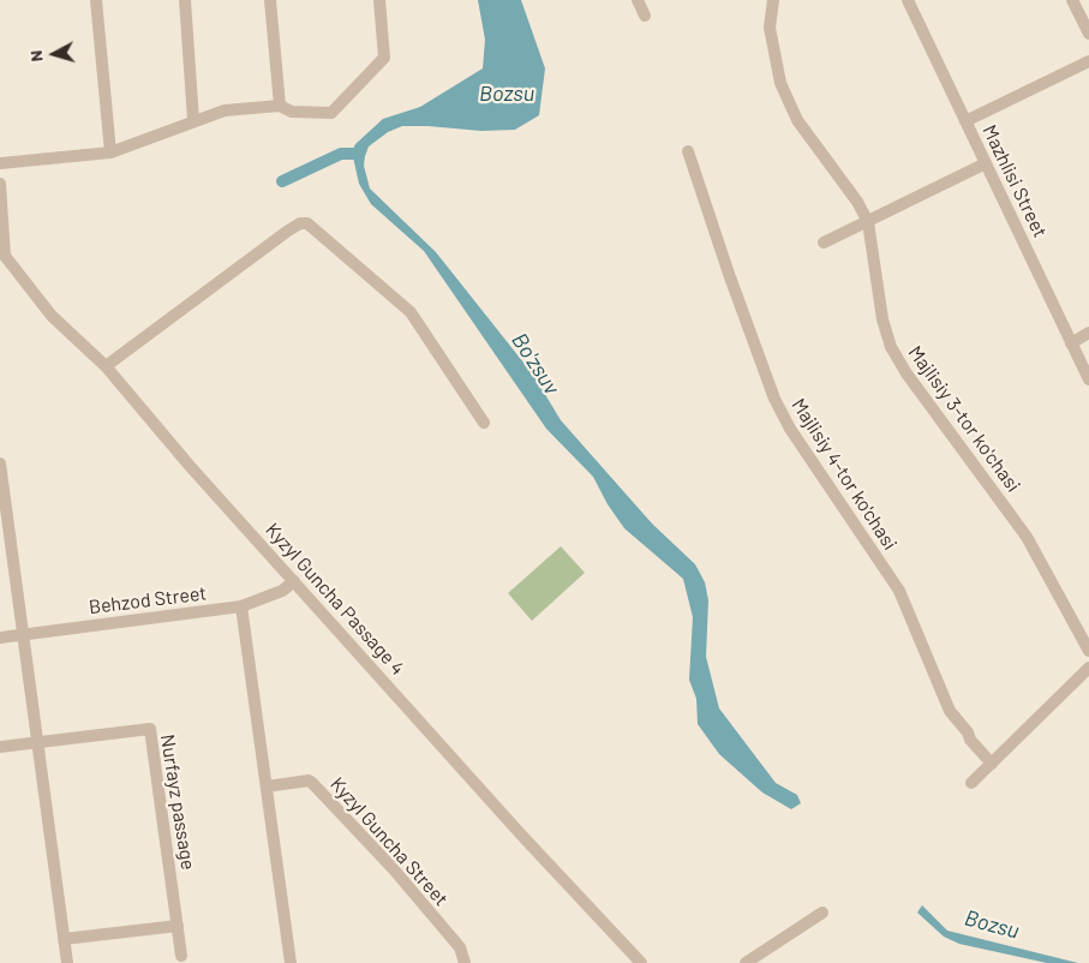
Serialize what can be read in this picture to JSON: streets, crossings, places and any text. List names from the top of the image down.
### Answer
{
  "streets": {
    "street": [
      "Mazhlisi Street",
      "Majlisiy 3-tor ko'chasi",
      "Majlisiy 4-tor ko'chasi",
      "Kyzyl Guncha Passage 4",
      "Behzod Street",
      "Nurfayz passage",
      "Kyzyl Guncha Street"
    ]
  },
  "crossings": [
    ["Kyzyl Guncha Passage 4", "Behzod Street"]
  ],
  "water": ["Bozsu", "Bo'zsuv"],
  "north": "left"
}
